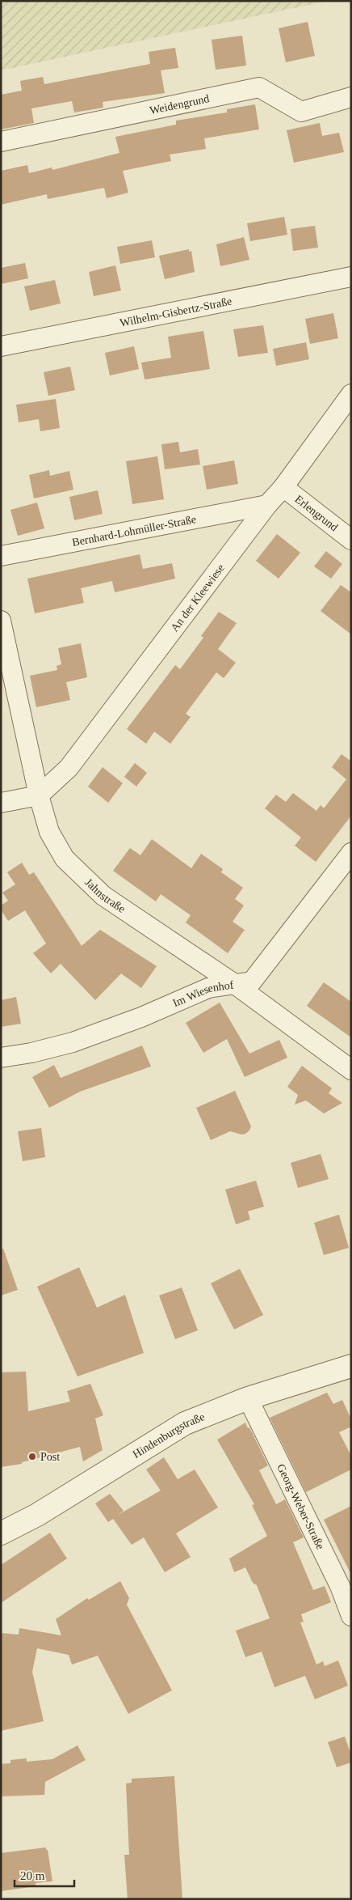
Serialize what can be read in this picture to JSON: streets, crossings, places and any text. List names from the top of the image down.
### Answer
{
  "streets": {
    "street": [
      "Weidengrund",
      "Wilhelm-Gisbertz-Straße",
      "Erlengrund",
      "Bernhard-Lohmüller-Straße",
      "An der Kleewiese",
      "Jahnstraße",
      "Im Wiesenhof",
      "Hindenburgstraße",
      "Georg-Weber-Straße"
    ]
  },
  "crossings": [
    ["Erlengrund", "An der Kleewiese"],
    ["Bernhard-Lohmüller-Straße", "An der Kleewiese"],
    ["An der Kleewiese", "Jahnstraße"],
    ["Jahnstraße", "Im Wiesenhof"],
    ["Hindenburgstraße", "Georg-Weber-Straße"]
  ],
  "places": ["Post"],
  "scale_bar": "20 m"
}
